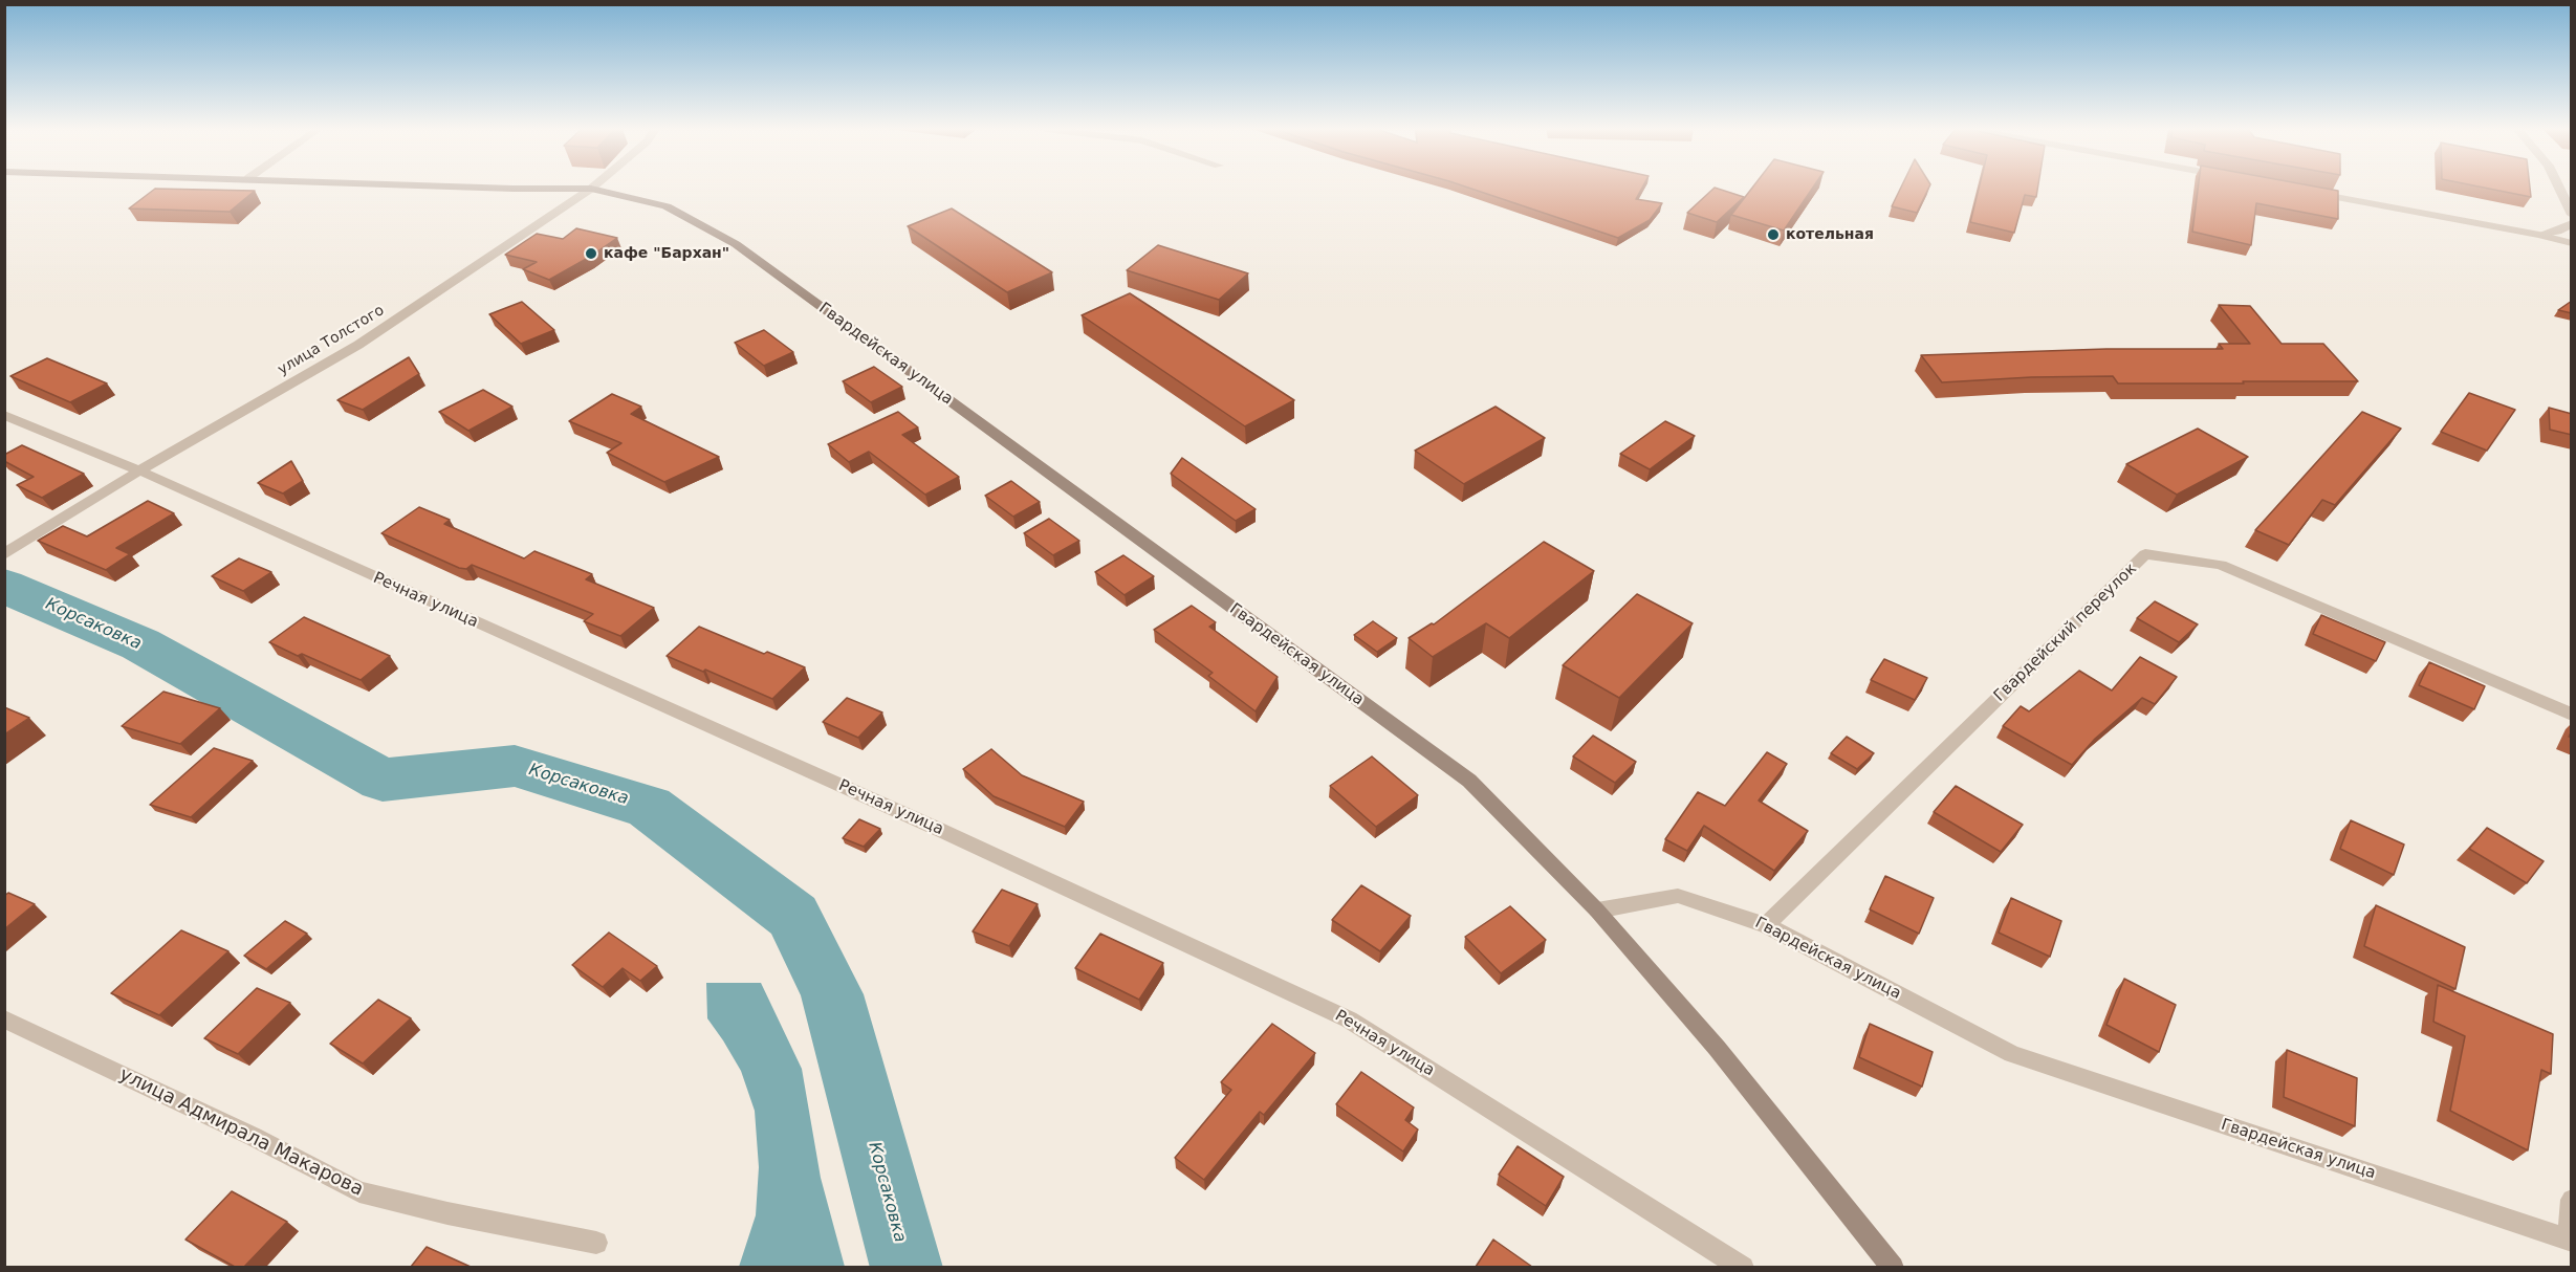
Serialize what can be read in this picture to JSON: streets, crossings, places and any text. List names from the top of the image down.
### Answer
{
  "streets": {
    "main road": ["Гвардейская улица"],
    "street": [
      "улица Толстого",
      "Речная улица",
      "Гвардейский переулок",
      "улица Адмирала Макарова"
    ]
  },
  "crossings": [
    ["улица Толстого", "Гвардейская улица"],
    ["улица Толстого", "Речная улица"],
    ["Гвардейская улица", "Гвардейский переулок"]
  ],
  "water": ["Корсаковка"],
  "places": ["котельная", "кафе \"Бархан\""]
}
